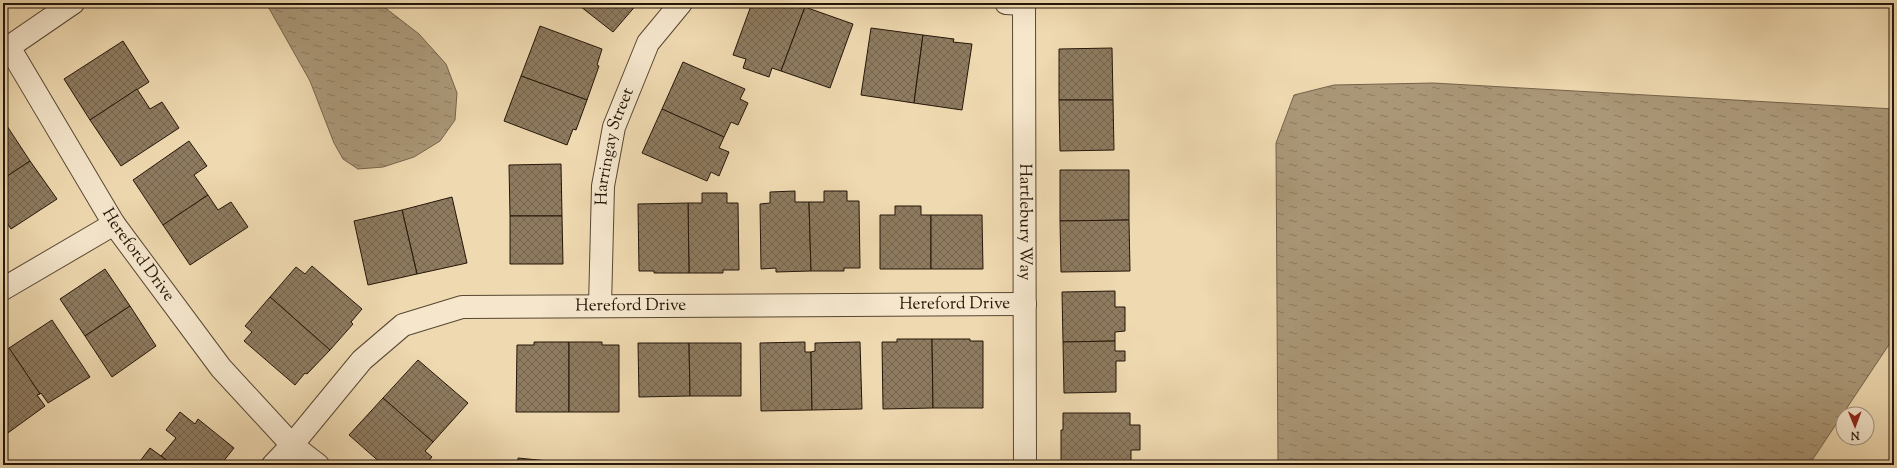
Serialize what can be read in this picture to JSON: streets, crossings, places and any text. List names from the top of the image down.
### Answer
{
  "streets": {
    "street": ["Harringay Street", "Hartlebury Way", "Hereford Drive"]
  },
  "crossings": [
    ["Harringay Street", "Hereford Drive"],
    ["Hartlebury Way", "Hereford Drive"]
  ],
  "north": "bottom"
}
